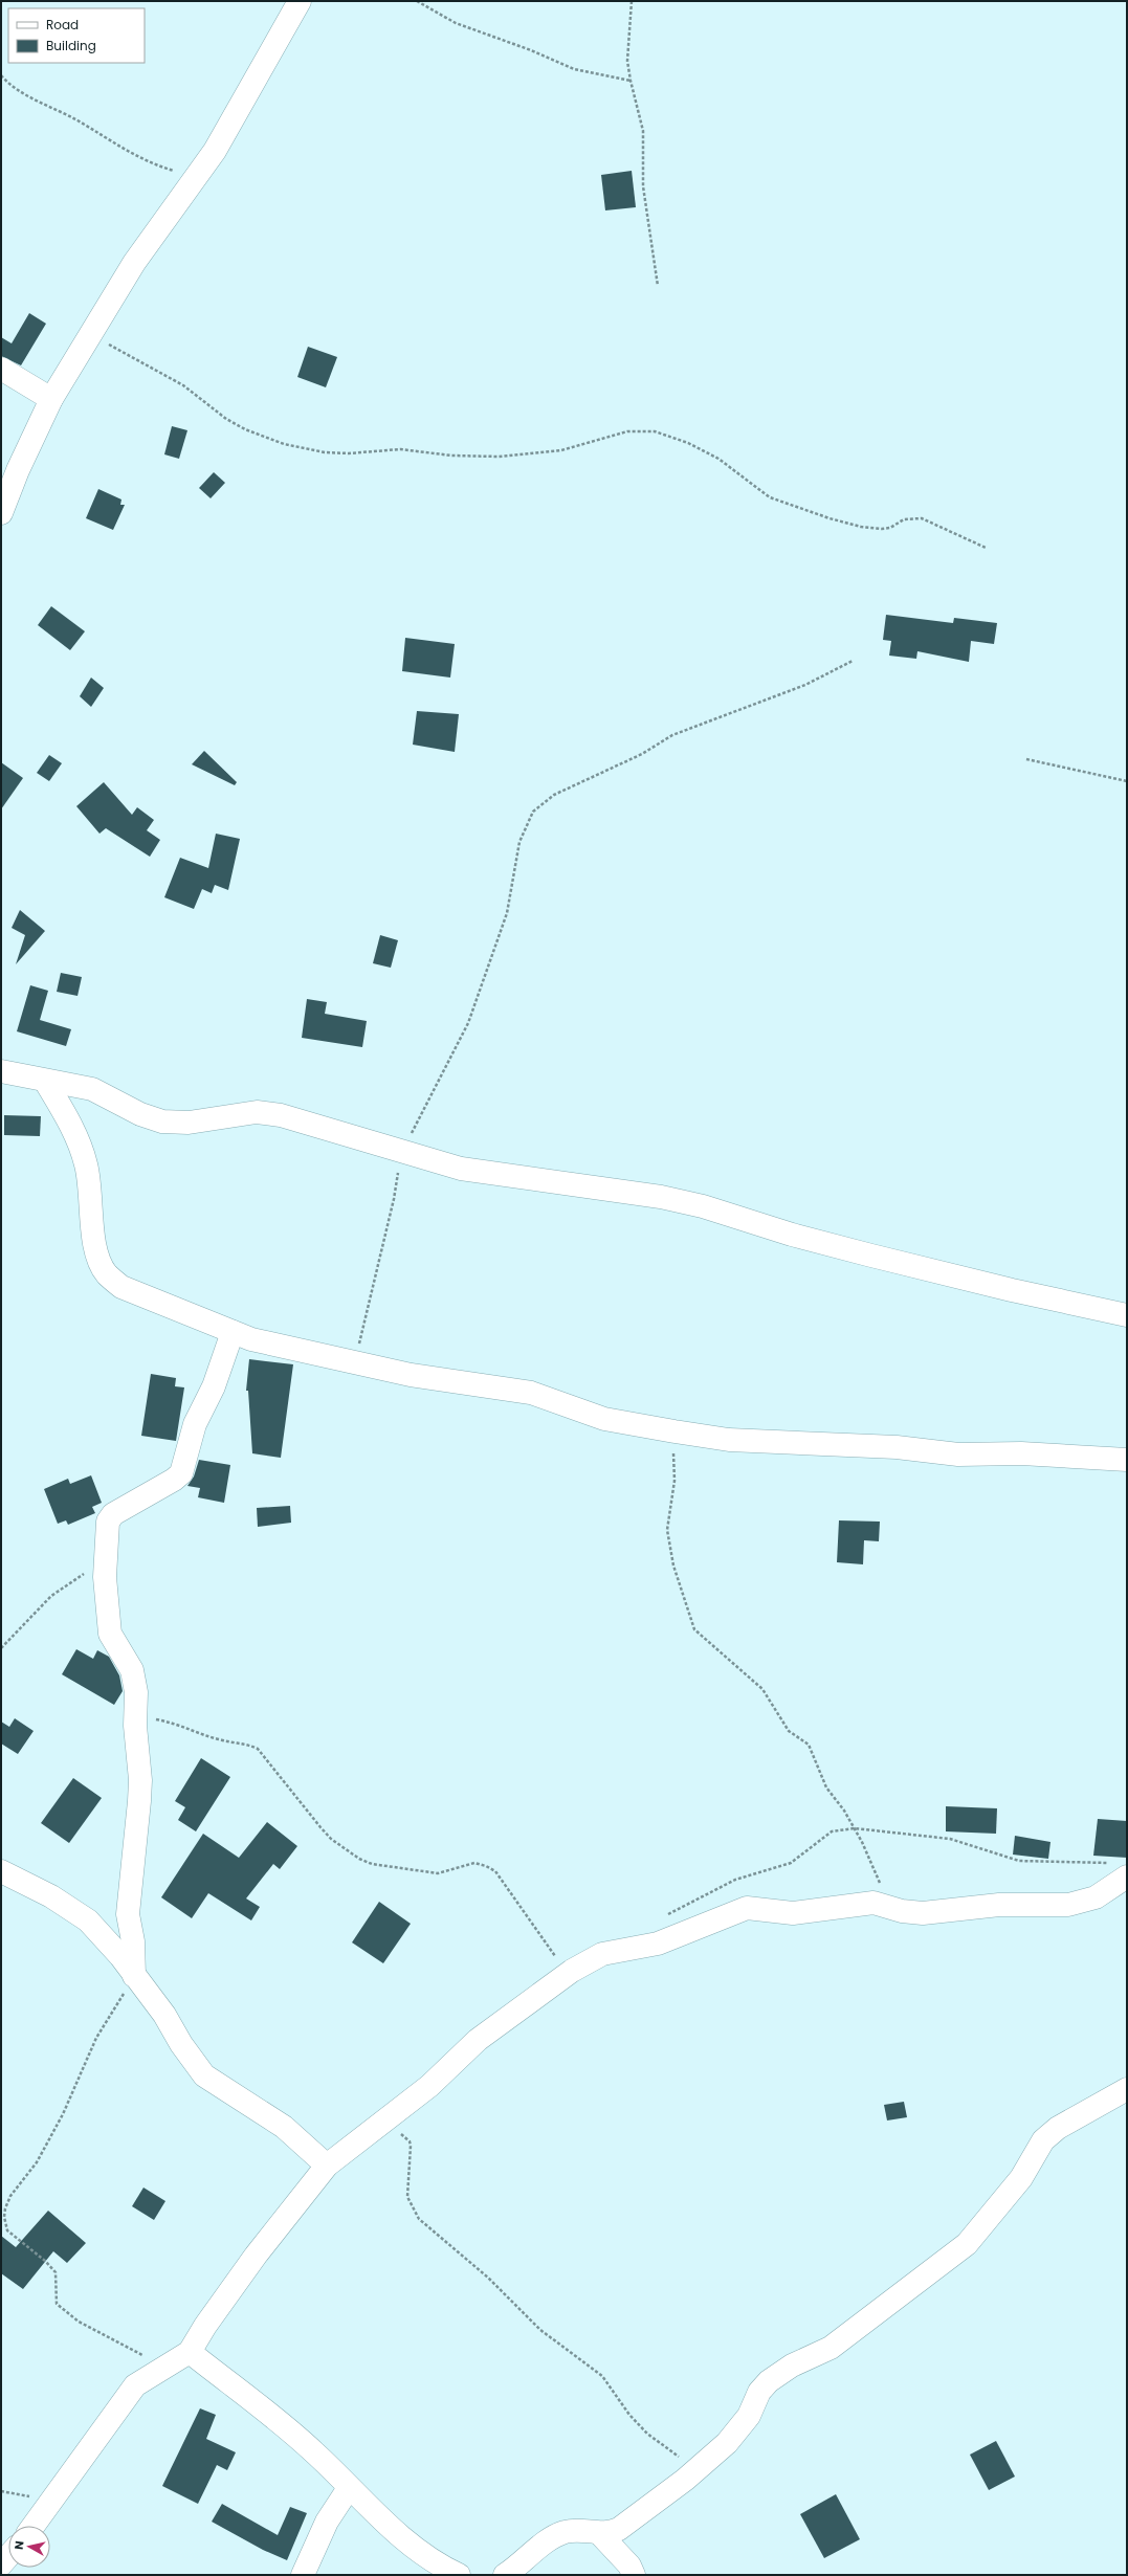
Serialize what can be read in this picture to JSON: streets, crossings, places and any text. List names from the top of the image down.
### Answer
{
  "legend": ["Road", "Building"],
  "north": "left"
}
